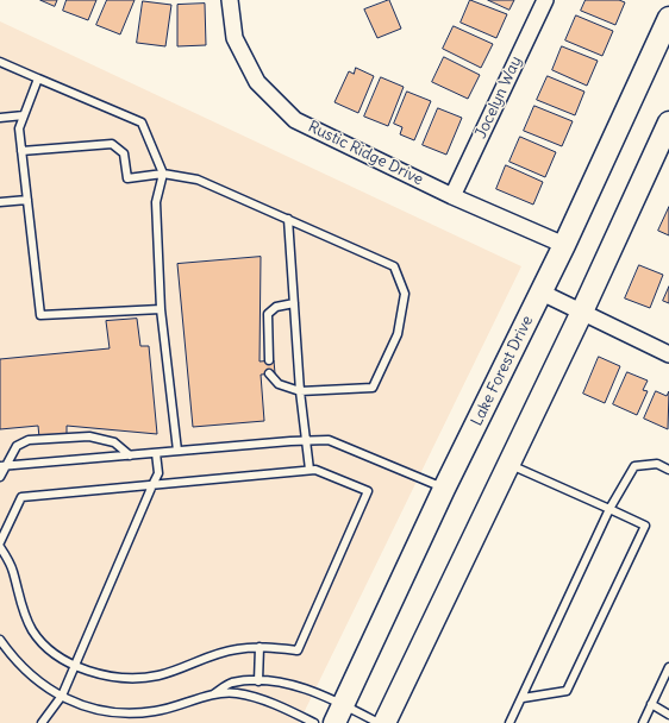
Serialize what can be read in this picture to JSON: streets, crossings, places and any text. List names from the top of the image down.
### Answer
{
  "streets": {
    "main road": ["Lake Forest Drive"],
    "street": ["Jocelyn Way", "Rustic Ridge Drive"]
  },
  "crossings": [
    ["Jocelyn Way", "Rustic Ridge Drive"],
    ["Rustic Ridge Drive", "Lake Forest Drive"]
  ]
}
